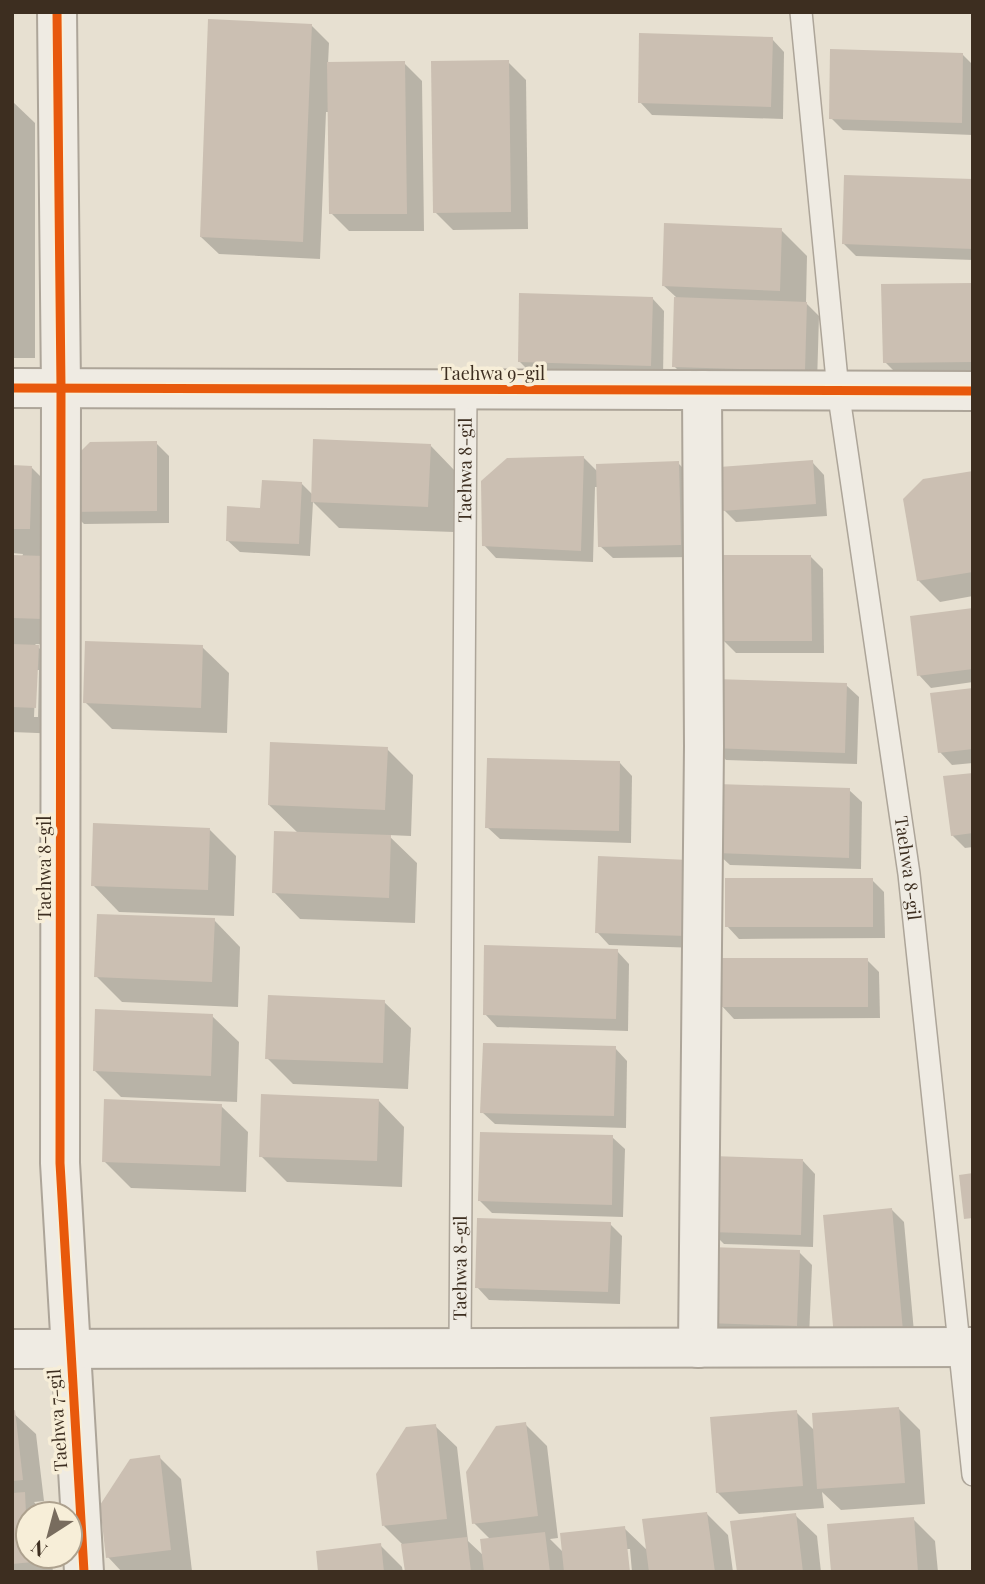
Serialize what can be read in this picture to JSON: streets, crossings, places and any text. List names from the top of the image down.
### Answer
{
  "streets": {
    "street": ["Taehwa 9-gil", "Taehwa 8-gil", "Taehwa 7-gil"]
  },
  "crossings": [
    ["Taehwa 9-gil", "Taehwa 8-gil"],
    ["Taehwa 8-gil", "Taehwa 7-gil"]
  ],
  "north": "bottom left"
}
